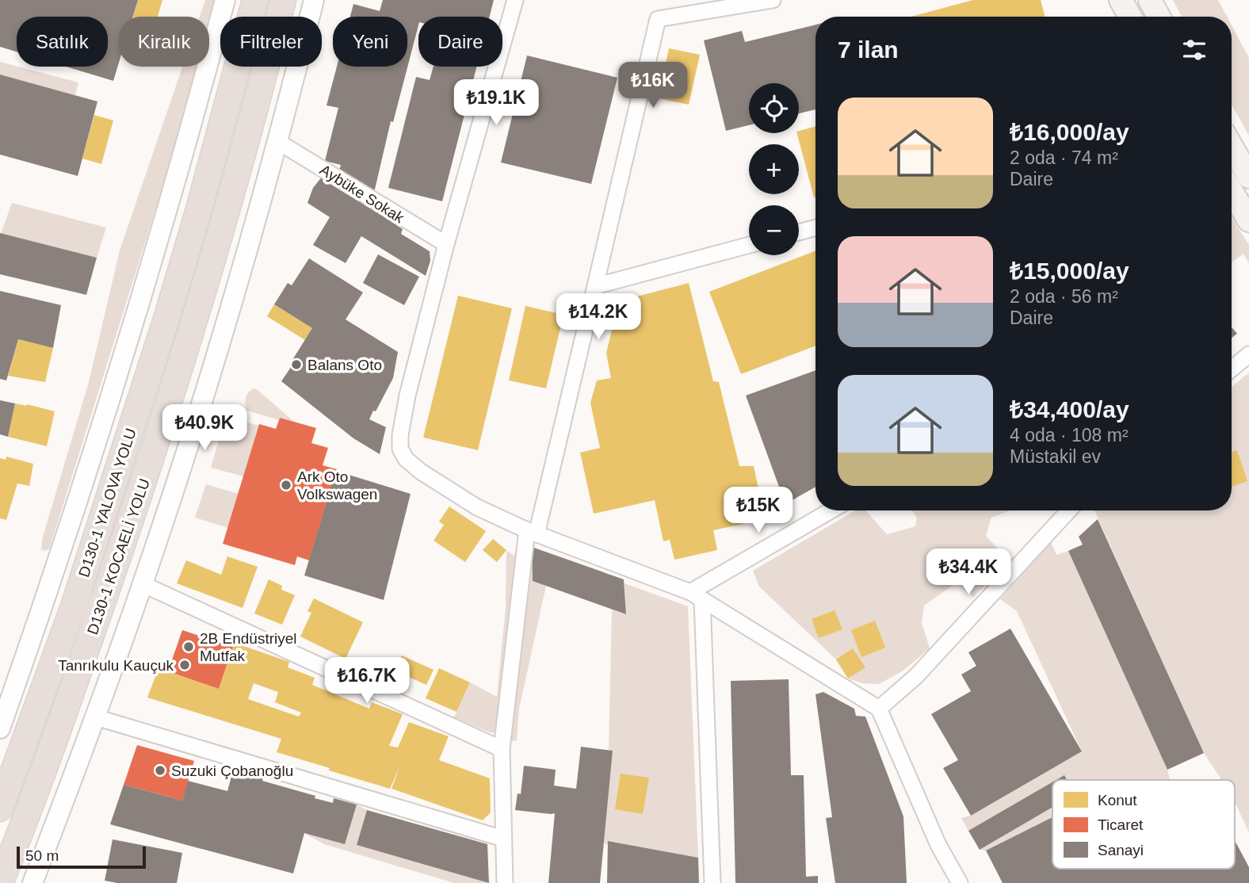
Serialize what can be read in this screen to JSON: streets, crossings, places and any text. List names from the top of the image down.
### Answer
{
  "streets": {
    "highway": ["D130-1 YALOVA YOLU", "D130-1 KOCAELİ YOLU"],
    "street": ["Aybüke Sokak"]
  },
  "places": [
    "Balans Oto",
    "Ark Oto Volkswagen",
    "2B Endüstriyel Mutfak",
    "Tanrıkulu Kauçuk",
    "Suzuki Çobanoğlu"
  ],
  "legend": ["Konut", "Ticaret", "Sanayi"],
  "scale_bar": "50 m",
  "page": {
    "chip": [
      "Satılık",
      "Kiralık",
      "Filtreler",
      "Yeni",
      "Daire"
    ],
    "heading": "7 ilan",
    "price": [
      "₺16K",
      "₺19.1K",
      "₺14.2K",
      "₺40.9K",
      "₺15K",
      "₺34.4K",
      "₺16.7K"
    ],
    "map_buttons": ["+", "−"],
    "list": [
      {
        "name": "₺16,000/ay",
        "note": "2 oda · 74 m² · Daire"
      },
      {
        "name": "₺15,000/ay",
        "note": "2 oda · 56 m² · Daire"
      },
      {
        "name": "₺34,400/ay",
        "note": "4 oda · 108 m² · Müstakil ev"
      }
    ],
    "scale": "50 m"
  }
}
